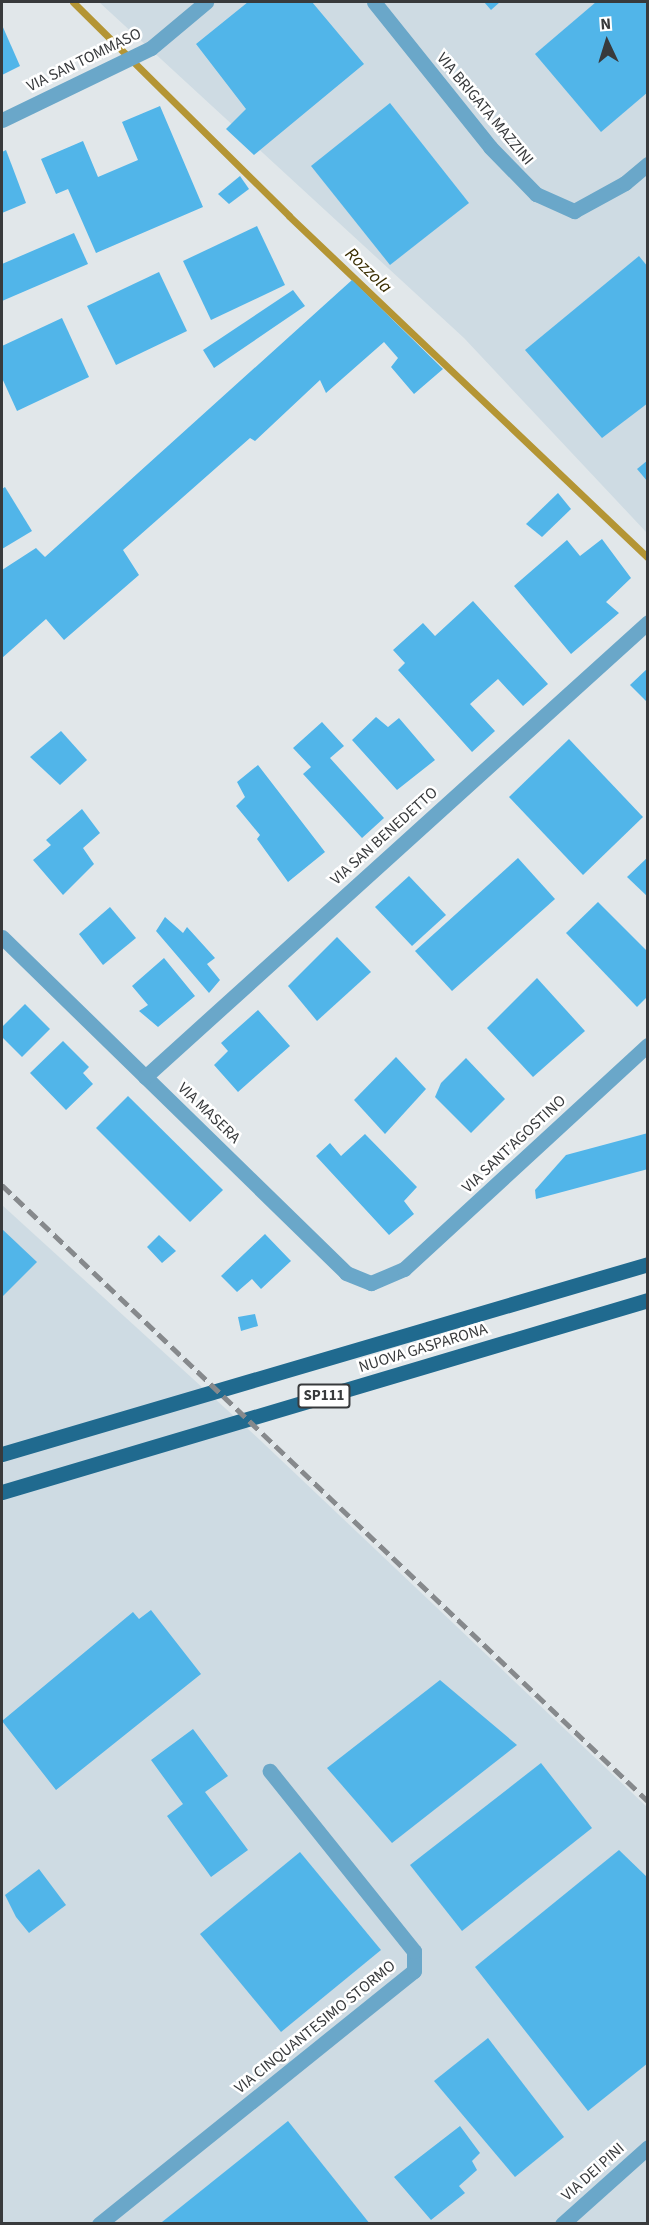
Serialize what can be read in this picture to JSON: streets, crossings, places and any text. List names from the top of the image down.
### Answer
{
  "streets": {
    "main road": ["NUOVA GASPARONA", "SP111"],
    "street": [
      "VIA SAN TOMMASO",
      "VIA BRIGATA MAZZINI",
      "VIA SAN BENEDETTO",
      "VIA MASERA",
      "VIA SANT'AGOSTINO",
      "VIA CINQUANTESIMO STORMO",
      "VIA DEI PINI"
    ]
  },
  "crossings": [
    ["VIA SAN BENEDETTO", "VIA MASERA"],
    ["VIA MASERA", "VIA SANT'AGOSTINO"]
  ],
  "water": ["Rozzola"],
  "north": "top"
}
